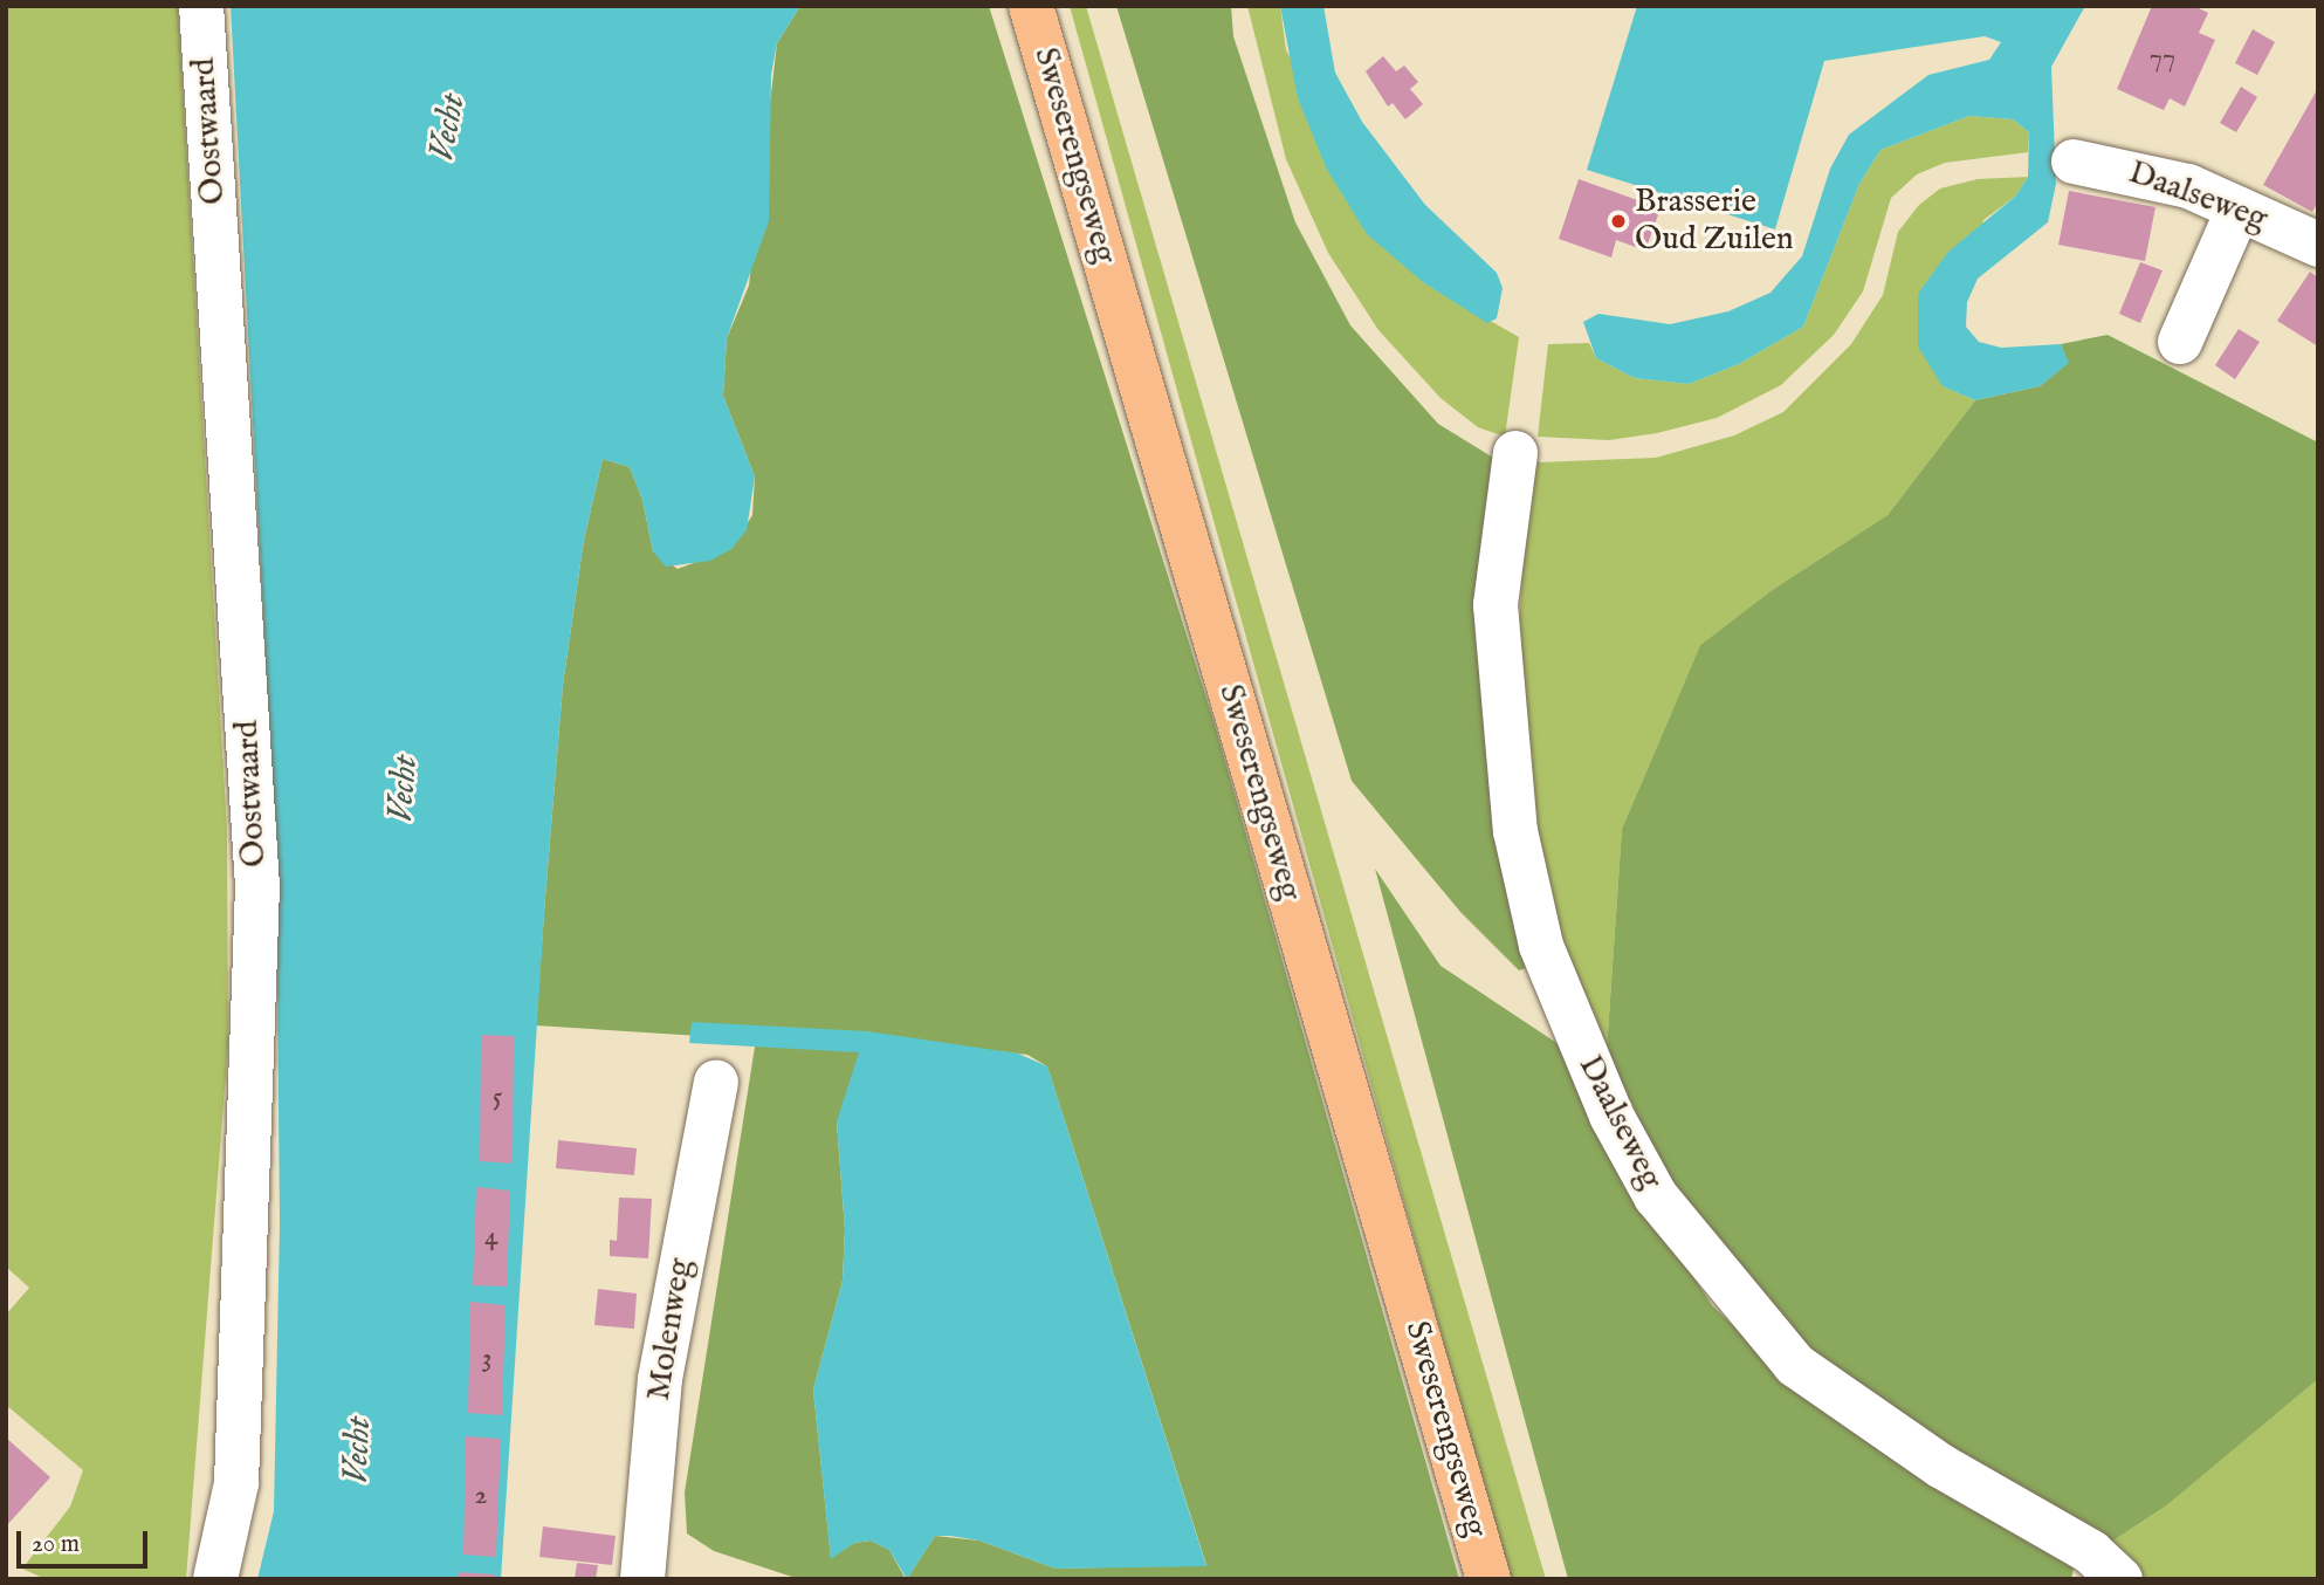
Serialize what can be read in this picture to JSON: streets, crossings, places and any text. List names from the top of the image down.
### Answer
{
  "streets": {
    "main road": ["Sweserengseweg"],
    "street": ["Oostwaard", "Daalseweg", "Molenweg"]
  },
  "water": ["Vecht"],
  "places": ["Brasserie Oud Zuilen"],
  "house_numbers": [
    "77",
    "5",
    "4",
    "3",
    "2"
  ],
  "scale_bar": "20 m"
}
